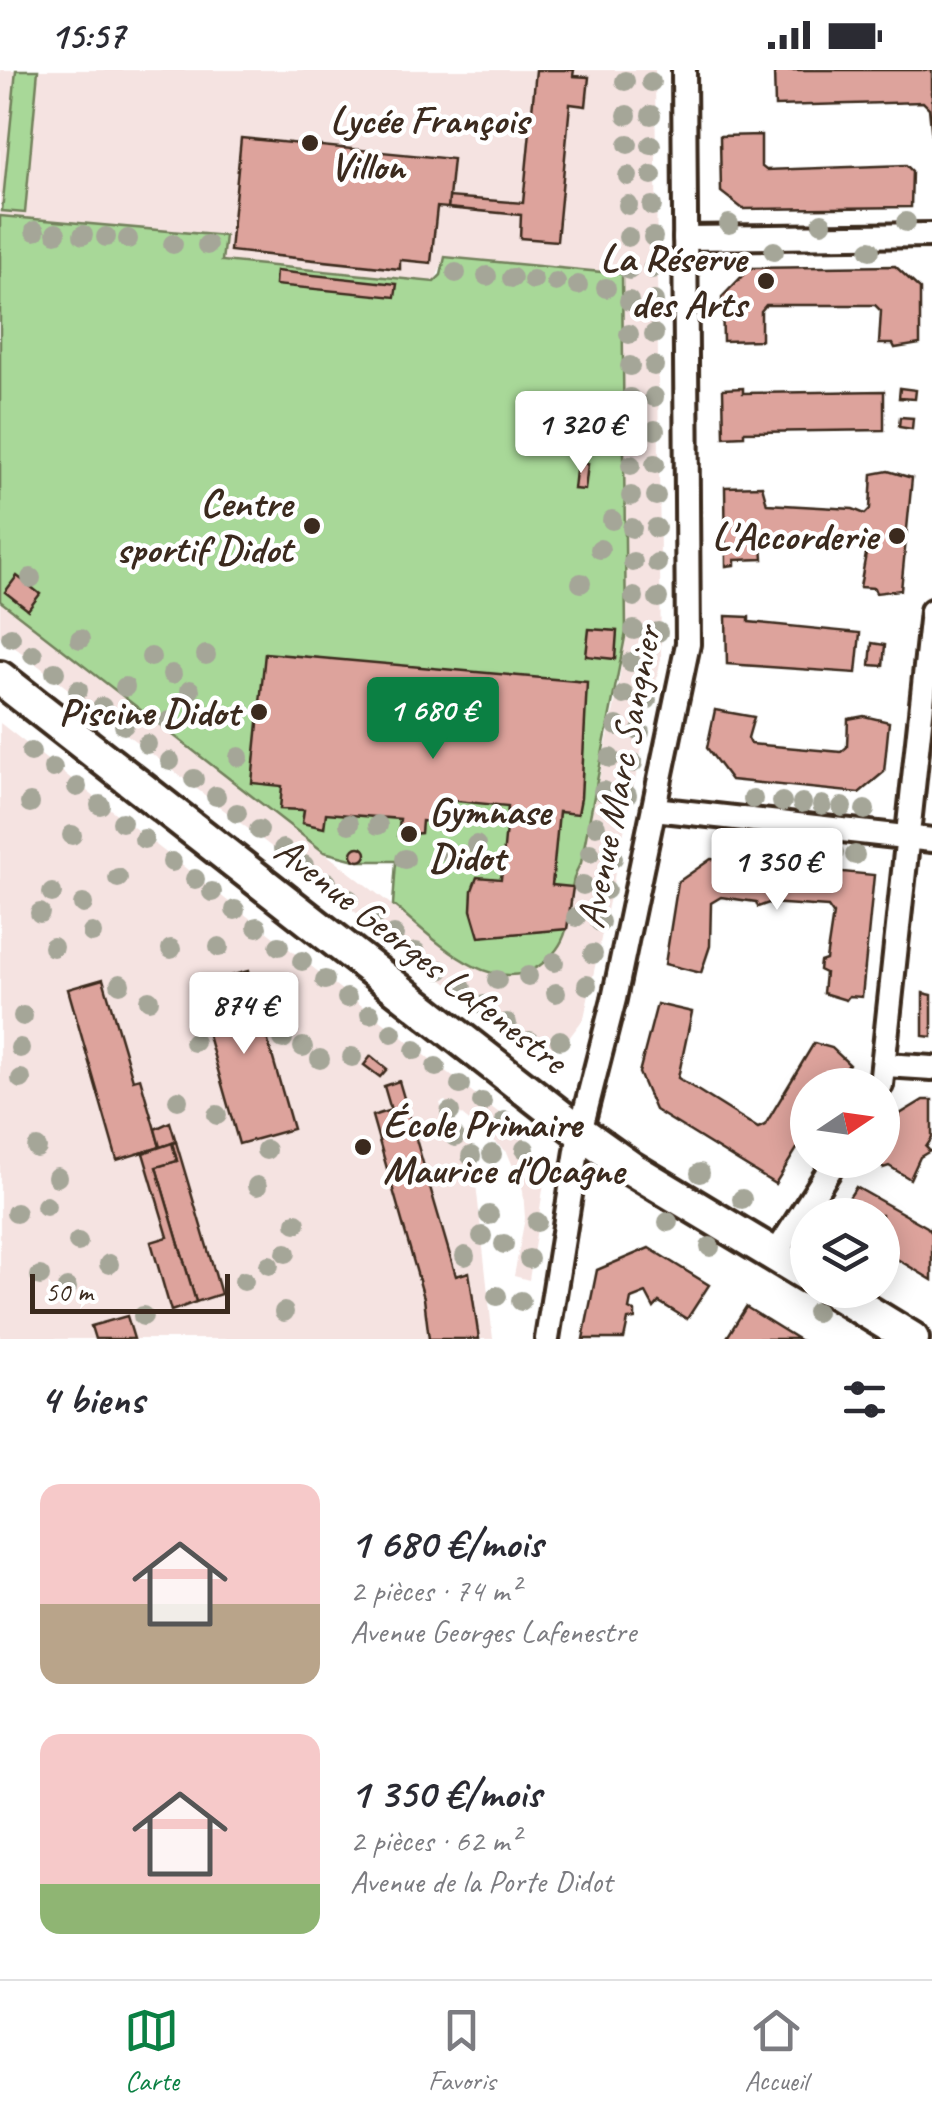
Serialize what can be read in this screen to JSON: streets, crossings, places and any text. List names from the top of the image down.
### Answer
{
  "streets": {
    "street": ["Avenue Marc Sangnier", "Avenue Georges Lafenestre"]
  },
  "crossings": [
    ["Avenue Marc Sangnier", "Avenue Georges Lafenestre"]
  ],
  "places": [
    "Lycée François Villon",
    "La Réserve des Arts",
    "Centre sportif Didot",
    "L'Accorderie",
    "Piscine Didot",
    "Gymnase Didot",
    "École Primaire Maurice d'Ocagne"
  ],
  "scale_bar": "50 m",
  "north": "right",
  "page": {
    "status": "15:57",
    "price": [
      "1 320 €",
      "1 680 €",
      "1 350 €",
      "874 €"
    ],
    "scale": "50 m",
    "heading": "4 biens",
    "list": [
      {
        "name": "1 680 €/mois",
        "note": "2 pièces · 74 m² · Avenue Georges Lafenestre"
      },
      {
        "name": "1 350 €/mois",
        "note": "2 pièces · 62 m² · Avenue de la Porte Didot"
      }
    ],
    "tabs": ["Carte", "Favoris", "Accueil"]
  }
}
